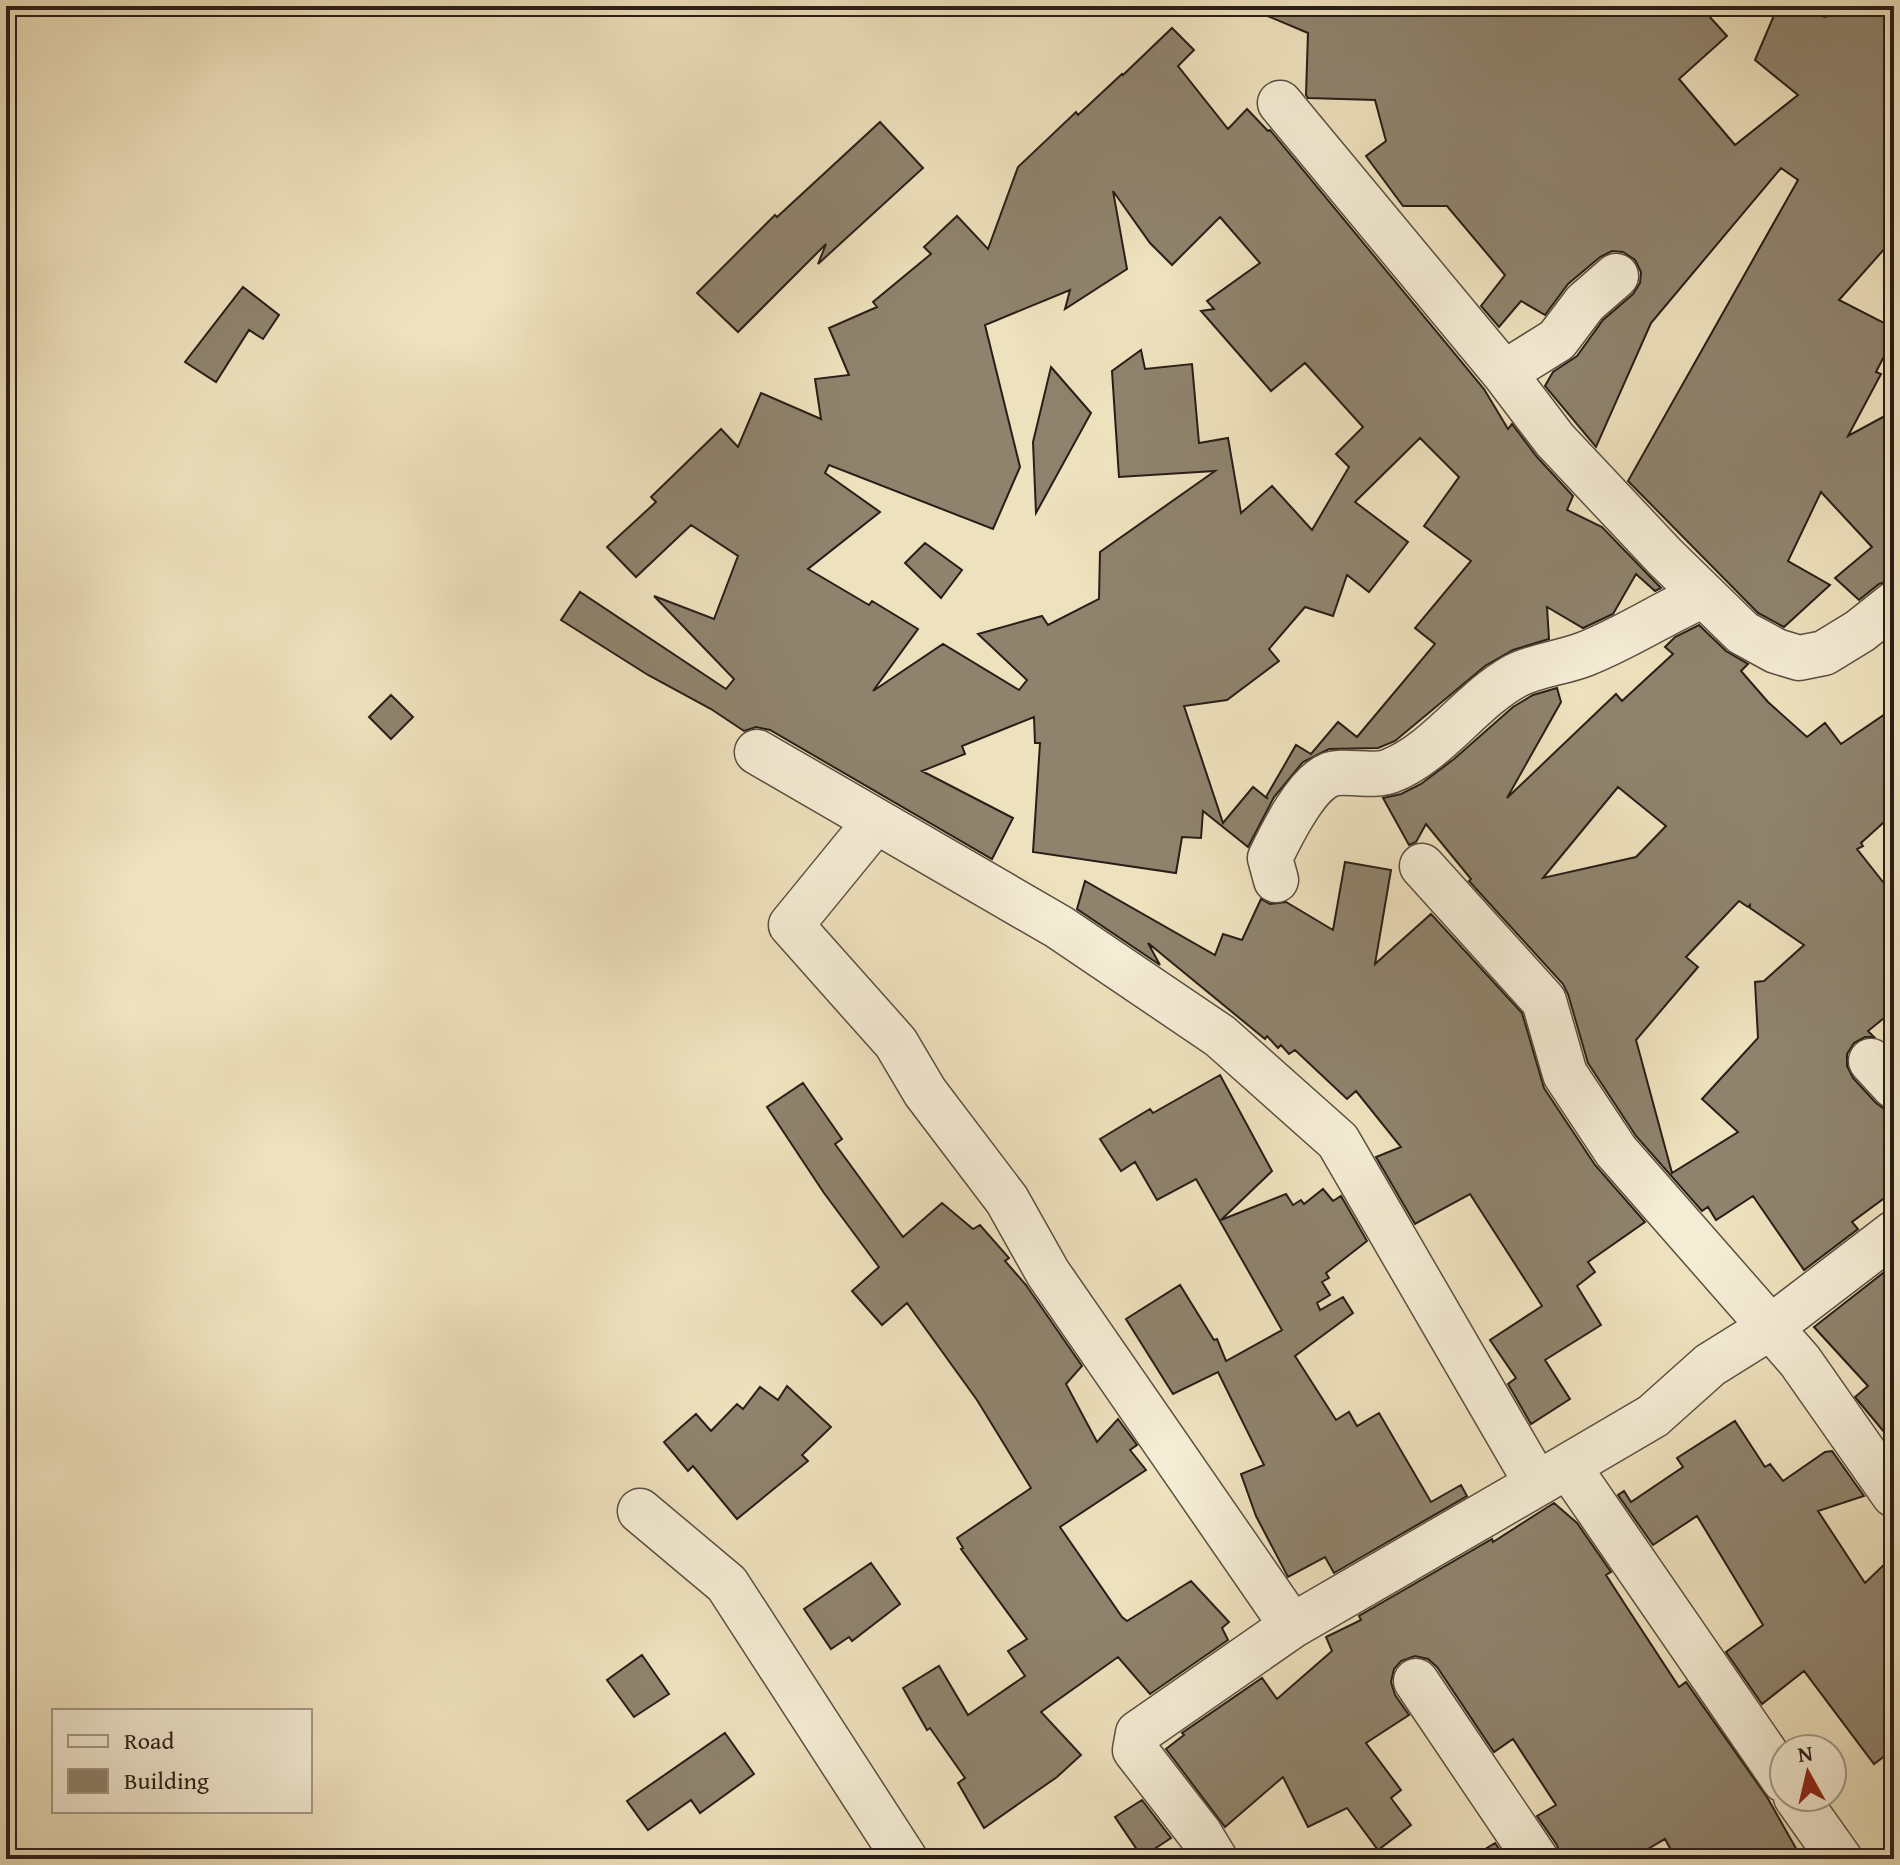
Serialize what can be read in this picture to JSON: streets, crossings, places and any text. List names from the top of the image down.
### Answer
{
  "legend": ["Road", "Building"],
  "north": "top"
}
